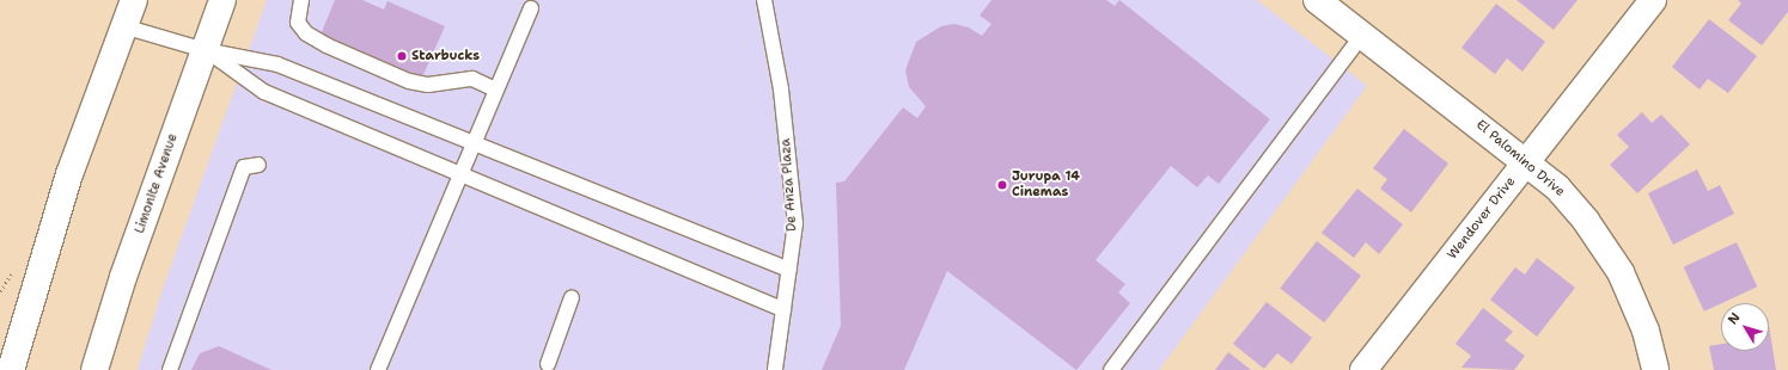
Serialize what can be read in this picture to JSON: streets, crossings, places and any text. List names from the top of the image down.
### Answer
{
  "streets": {
    "street": ["El Palomino Drive", "Limonite Avenue", "Wendover Drive"],
    "lane": ["De Anza Plaza"]
  },
  "crossings": [
    ["El Palomino Drive", "Wendover Drive"]
  ],
  "places": ["Starbucks", "Jurupa 14 Cinemas"],
  "north": "top left"
}
